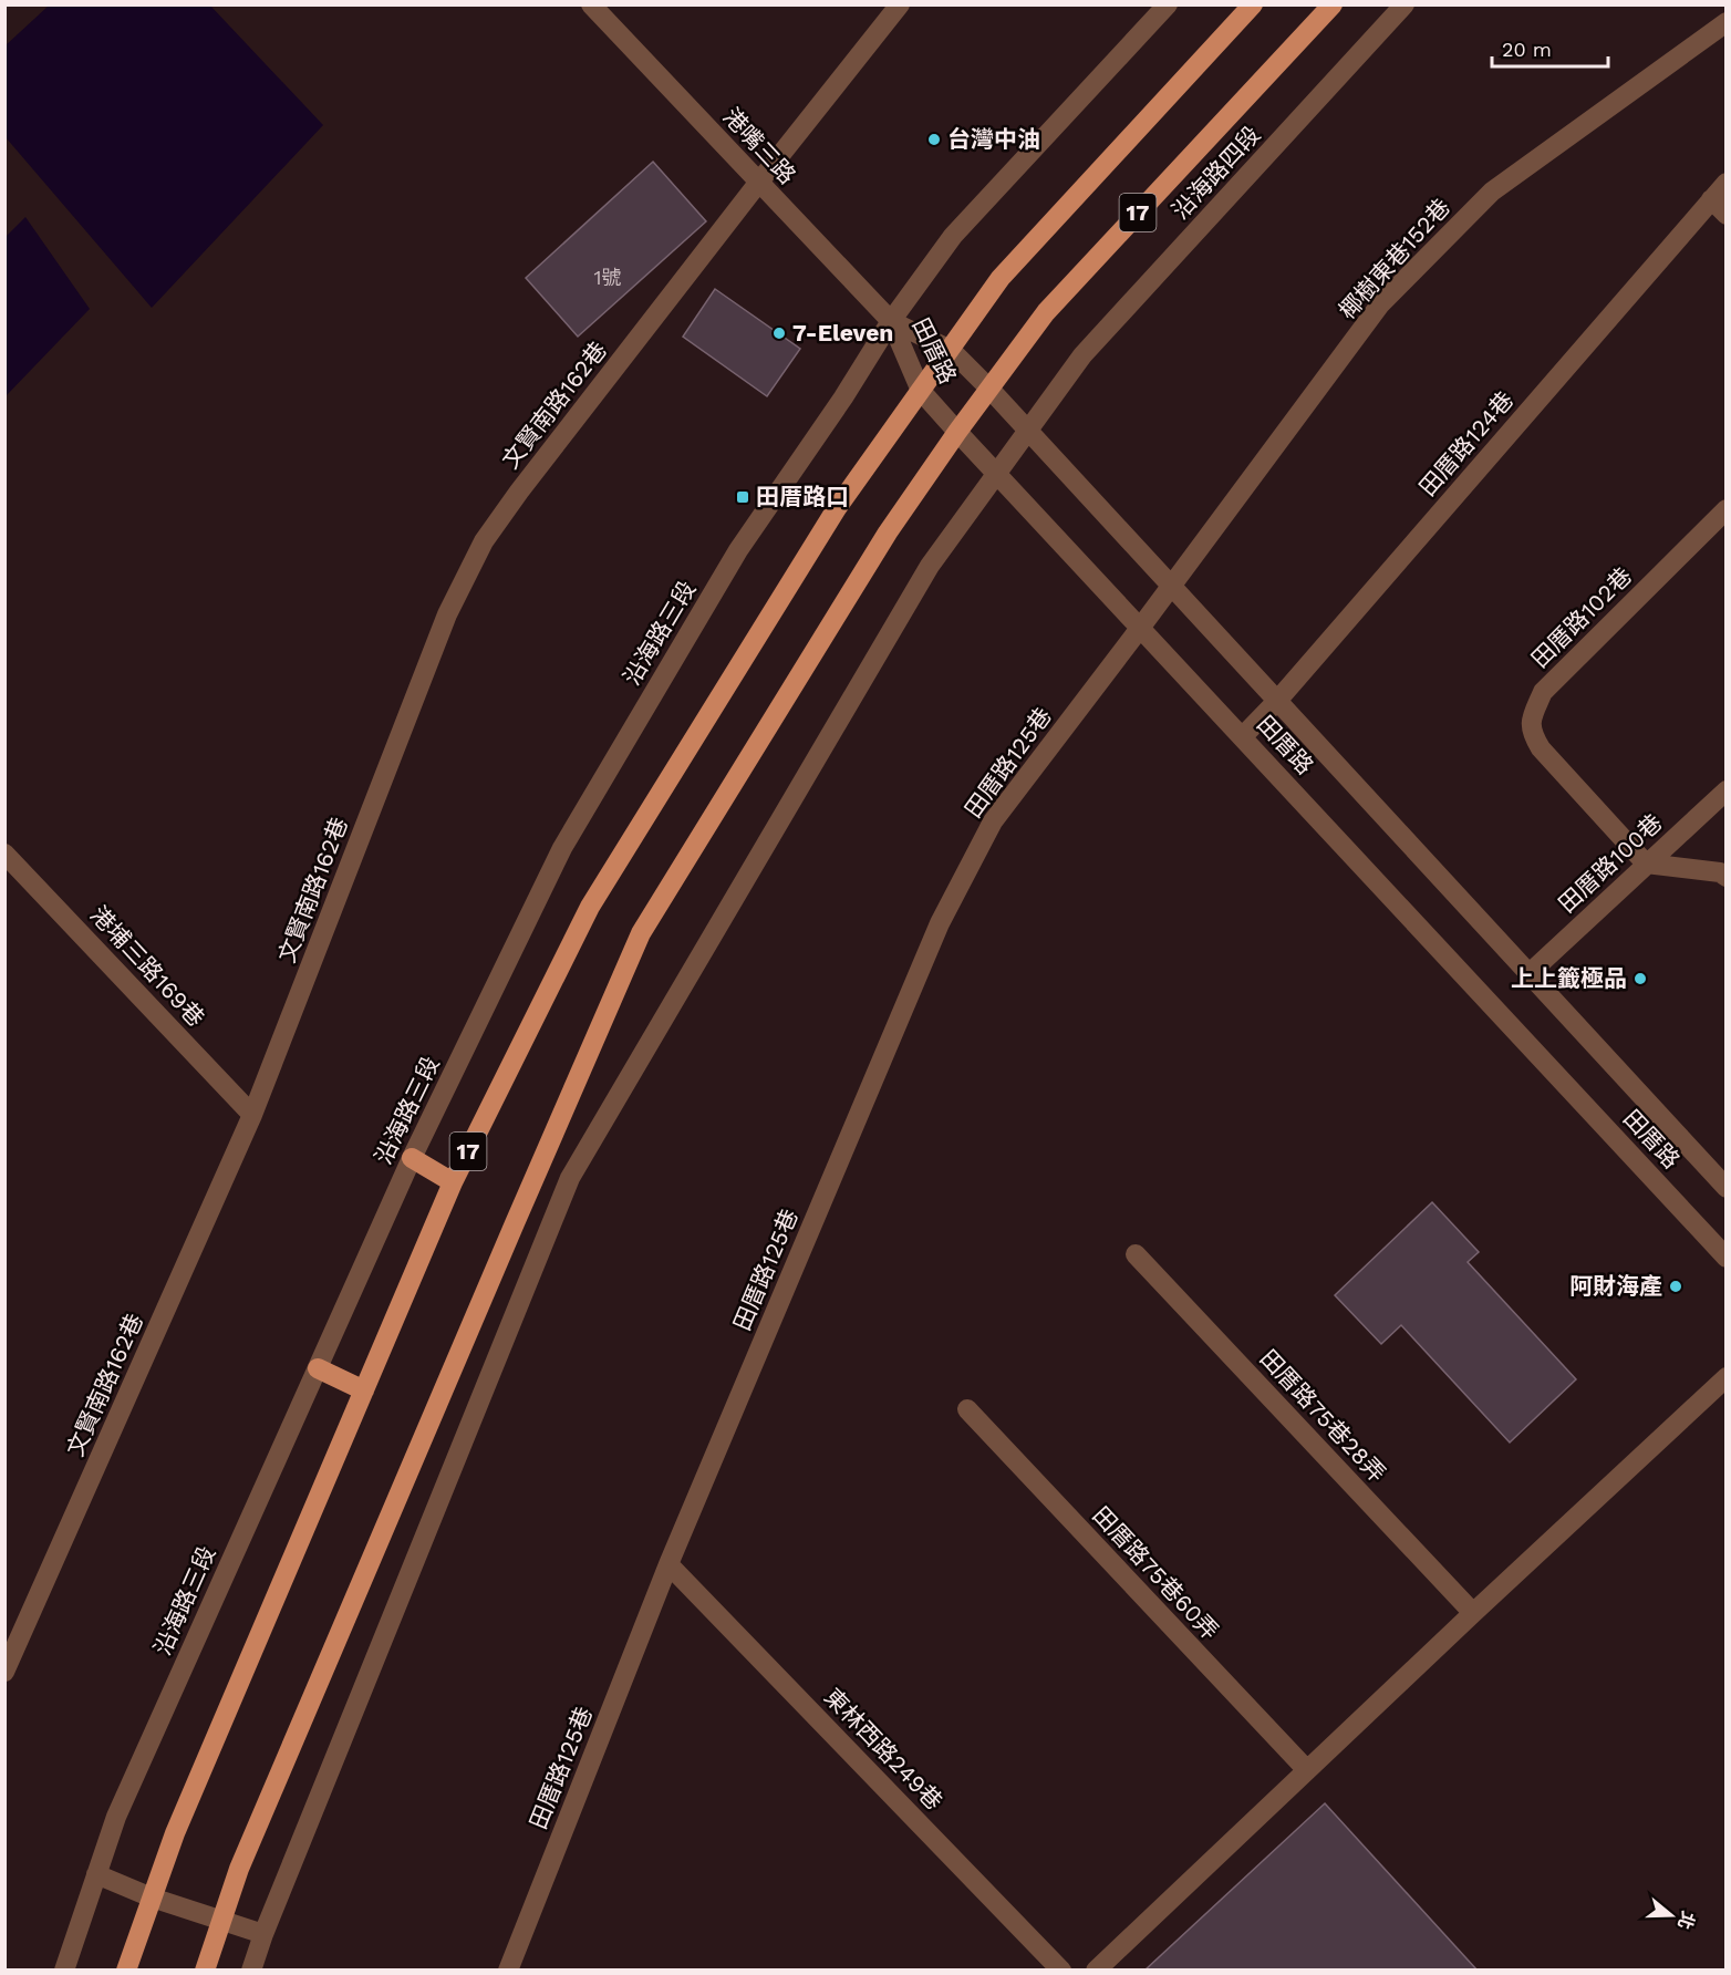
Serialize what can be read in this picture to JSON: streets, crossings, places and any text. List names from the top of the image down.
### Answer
{
  "streets": {
    "main road": ["沿海路四段", "17"],
    "street": [
      "港嘴三路",
      "椰樹東巷152巷",
      "田厝路",
      "文賢南路162巷",
      "田厝路124巷",
      "田厝路102巷",
      "沿海路三段",
      "田厝路125巷",
      "田厝路100巷",
      "港埔三路169巷",
      "田厝路75巷28弄",
      "田厝路75巷60弄",
      "東林西路249巷"
    ]
  },
  "crossings": [
    ["港嘴三路", "田厝路"],
    ["港嘴三路", "文賢南路162巷"],
    ["港嘴三路", "沿海路三段"],
    ["沿海路四段", "17"],
    ["沿海路四段", "田厝路"],
    ["17", "田厝路"],
    ["椰樹東巷152巷", "田厝路"],
    ["椰樹東巷152巷", "田厝路125巷"],
    ["田厝路", "田厝路124巷"],
    ["田厝路", "沿海路三段"],
    ["田厝路", "田厝路125巷"],
    ["田厝路", "田厝路100巷"],
    ["文賢南路162巷", "港埔三路169巷"],
    ["田厝路102巷", "田厝路100巷"],
    ["田厝路125巷", "東林西路249巷"]
  ],
  "places": {
    "other": [
      "台灣中油",
      "7-Eleven",
      "上上籤極品",
      "阿財海產"
    ],
    "transit": ["田厝路口"]
  },
  "house_numbers": ["1號"],
  "scale_bar": "20 m",
  "north": "right"
}
